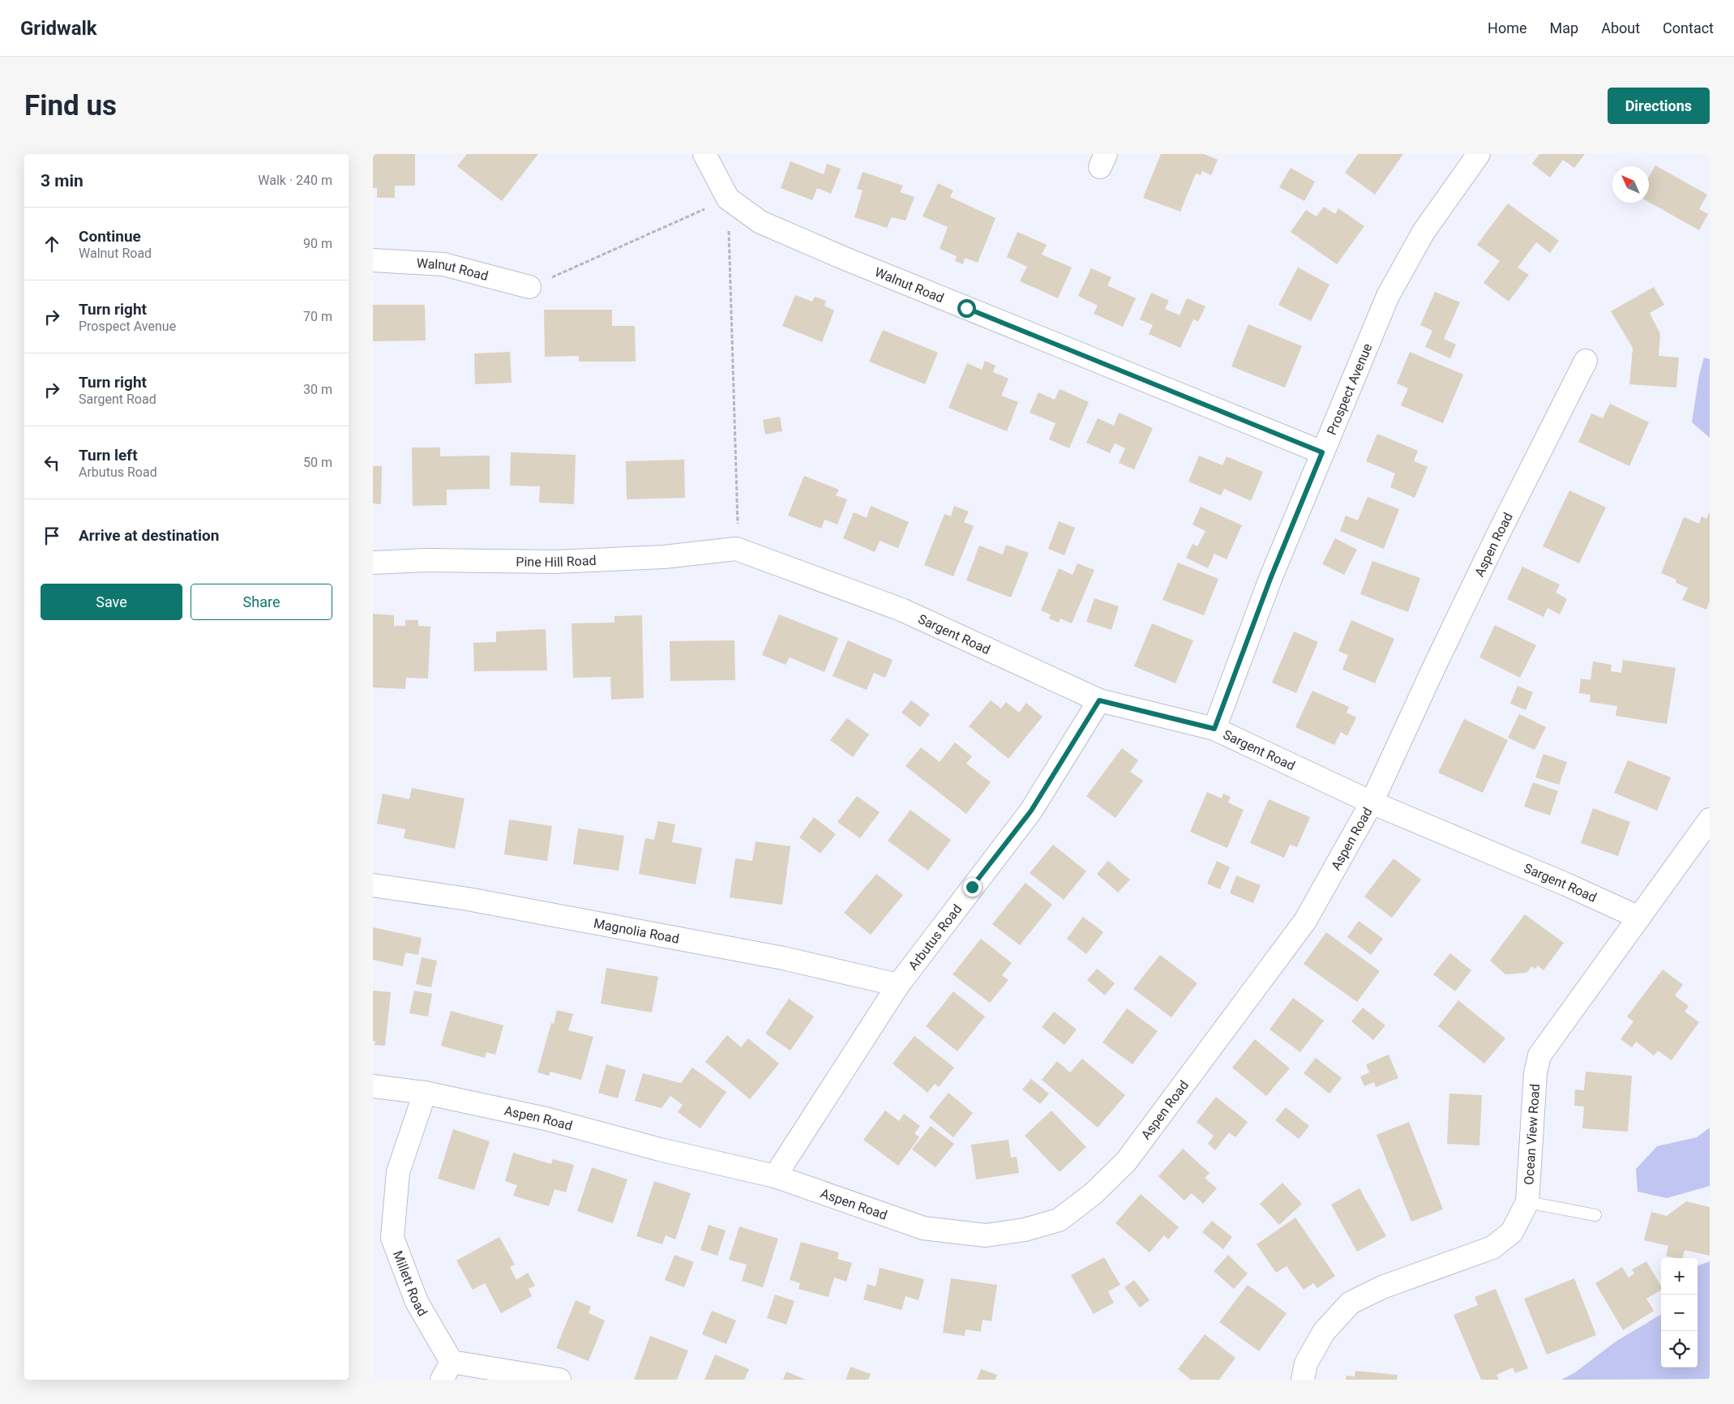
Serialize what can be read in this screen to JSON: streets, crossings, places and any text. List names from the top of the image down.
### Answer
{
  "streets": {
    "street": [
      "Walnut Road",
      "Prospect Avenue",
      "Aspen Road",
      "Pine Hill Road",
      "Sargent Road",
      "Magnolia Road",
      "Arbutus Road",
      "Ocean View Road",
      "Millett Road"
    ]
  },
  "crossings": [
    ["Walnut Road", "Prospect Avenue"],
    ["Prospect Avenue", "Sargent Road"],
    ["Aspen Road", "Sargent Road"],
    ["Aspen Road", "Arbutus Road"],
    ["Aspen Road", "Millett Road"],
    ["Pine Hill Road", "Sargent Road"],
    ["Sargent Road", "Arbutus Road"],
    ["Sargent Road", "Ocean View Road"],
    ["Magnolia Road", "Arbutus Road"]
  ],
  "north": "top left",
  "page": {
    "header": "Gridwalk",
    "nav": [
      "Home",
      "Map",
      "About",
      "Contact"
    ],
    "buttons": [
      "Directions",
      ["Save", "Share"]
    ],
    "title": "Find us",
    "heading": ["3 min", "Walk · 240 m"],
    "list": [
      ["Continue", "Walnut Road", "90 m"],
      ["Turn right", "Prospect Avenue", "70 m"],
      ["Turn right", "Sargent Road", "30 m"],
      ["Turn left", "Arbutus Road", "50 m"],
      "Arrive at destination"
    ],
    "map_buttons": ["+", "−"]
  }
}
